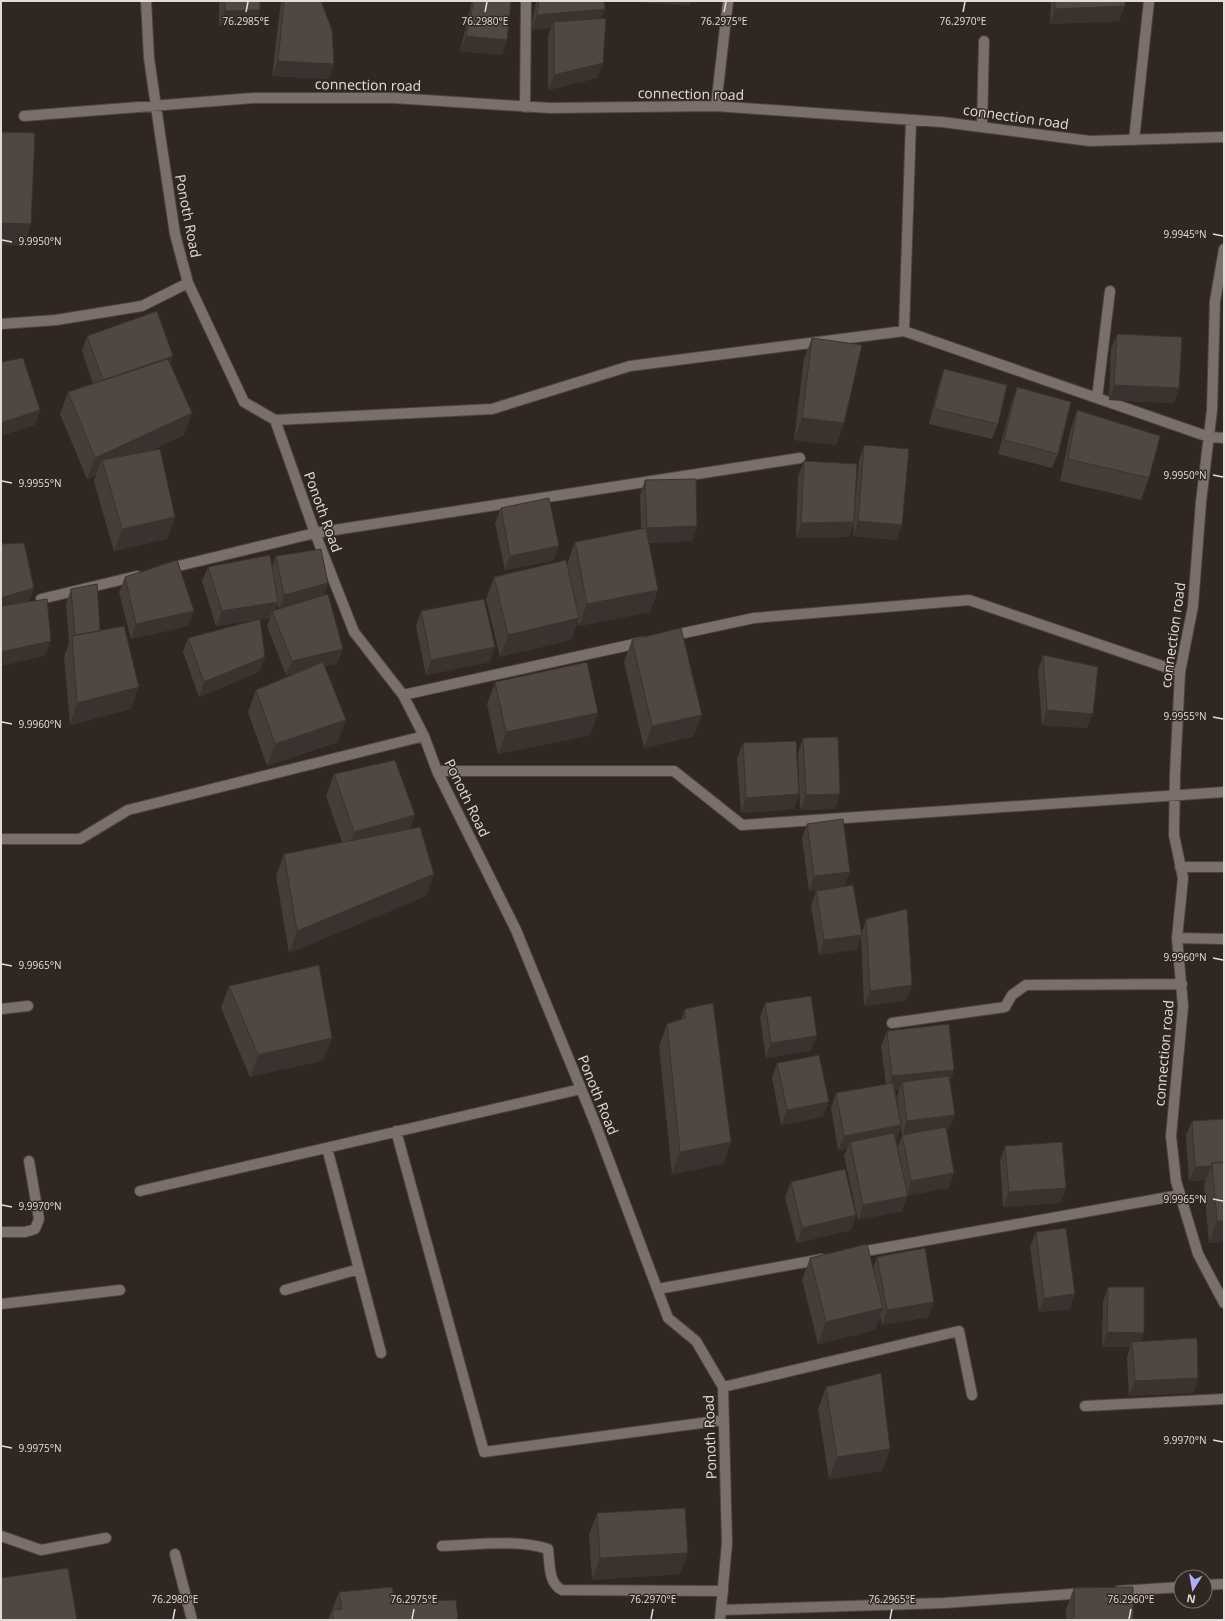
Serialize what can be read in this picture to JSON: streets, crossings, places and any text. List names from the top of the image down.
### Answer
{
  "streets": {
    "street": ["connection road", "Ponoth Road"]
  },
  "crossings": [
    ["connection road", "Ponoth Road"]
  ],
  "north": "bottom",
  "coordinates": [
    "76.2980°E",
    "76.2975°E",
    "76.2970°E",
    "76.2985°E",
    "9.9945°N",
    "9.9950°N",
    "9.9955°N",
    "9.9960°N",
    "9.9965°N",
    "9.9970°N",
    "9.9975°N",
    "76.2965°E",
    "76.2960°E"
  ]
}
